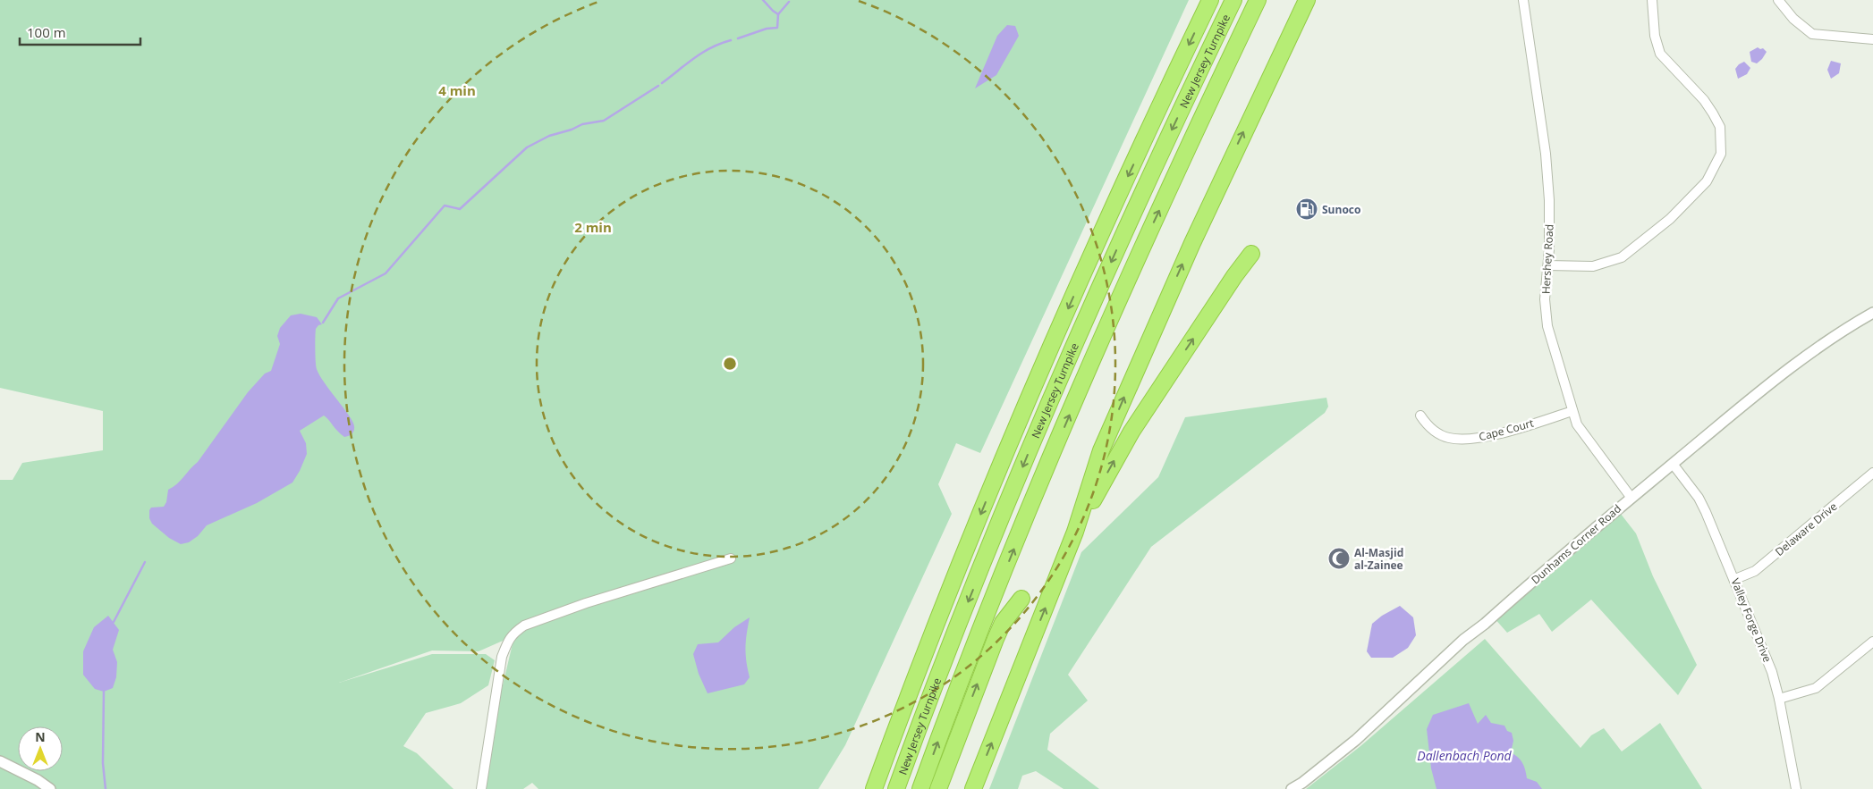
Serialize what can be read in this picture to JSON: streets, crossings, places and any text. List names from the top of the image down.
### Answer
{
  "streets": {
    "highway": ["New Jersey Turnpike"],
    "street": [
      "Hershey Road",
      "Cape Court",
      "Delaware Drive",
      "Dunhams Corner Road",
      "Valley Forge Drive"
    ]
  },
  "crossings": [
    ["Hershey Road", "Cape Court"],
    ["Hershey Road", "Dunhams Corner Road"],
    ["Delaware Drive", "Valley Forge Drive"],
    ["Dunhams Corner Road", "Valley Forge Drive"]
  ],
  "water": ["Dallenbach Pond"],
  "places": {
    "fuel station": ["Sunoco"],
    "mosque": ["Al-Masjid al-Zainee"]
  },
  "scale_bar": "100 m",
  "north": "top",
  "rings": ["4 min", "2 min"]
}
